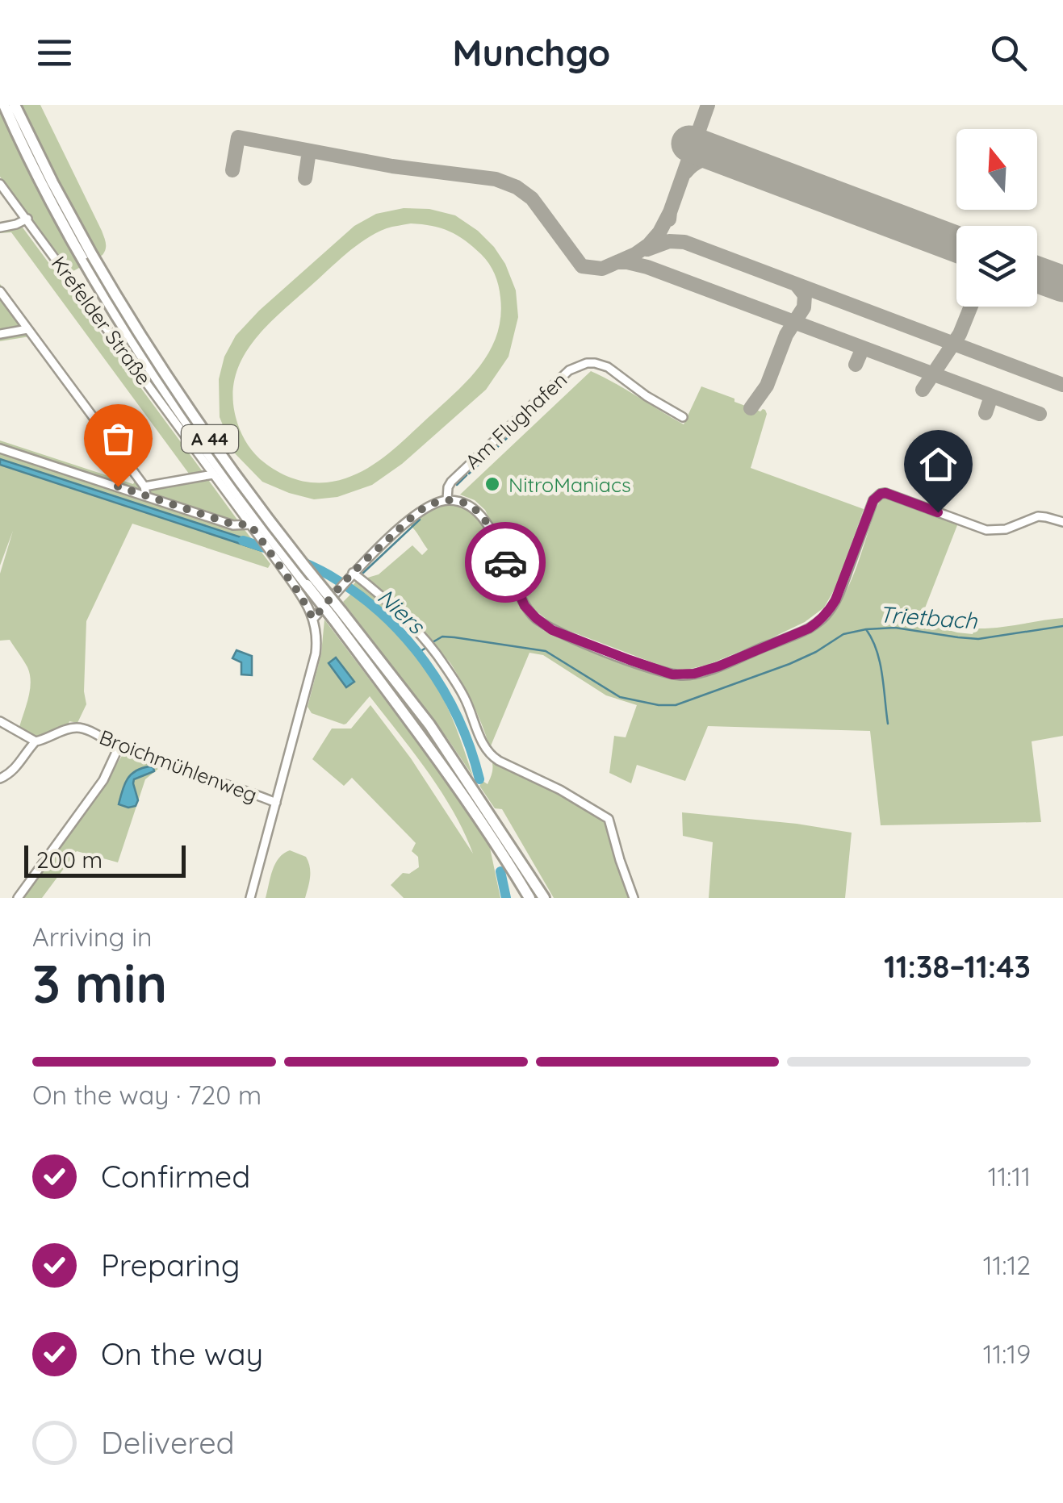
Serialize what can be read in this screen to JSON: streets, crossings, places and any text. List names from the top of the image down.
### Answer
{
  "streets": {
    "highway": ["A 44"],
    "street": ["Krefelder Straße", "Am Flughafen", "Broichmühlenweg"]
  },
  "crossings": [
    ["Krefelder Straße", "Broichmühlenweg"]
  ],
  "water": ["Niers", "Trietbach"],
  "places": ["NitroManiacs"],
  "scale_bar": "200 m",
  "north": "top",
  "page": {
    "header": "Munchgo",
    "scale": "200 m",
    "heading": ["3 min", "Arriving in", "11:38–11:43"],
    "bar": "On the way · 720 m",
    "list": [
      ["Confirmed", "11:11"],
      ["Preparing", "11:12"],
      ["On the way", "11:19"],
      "Delivered"
    ]
  }
}
